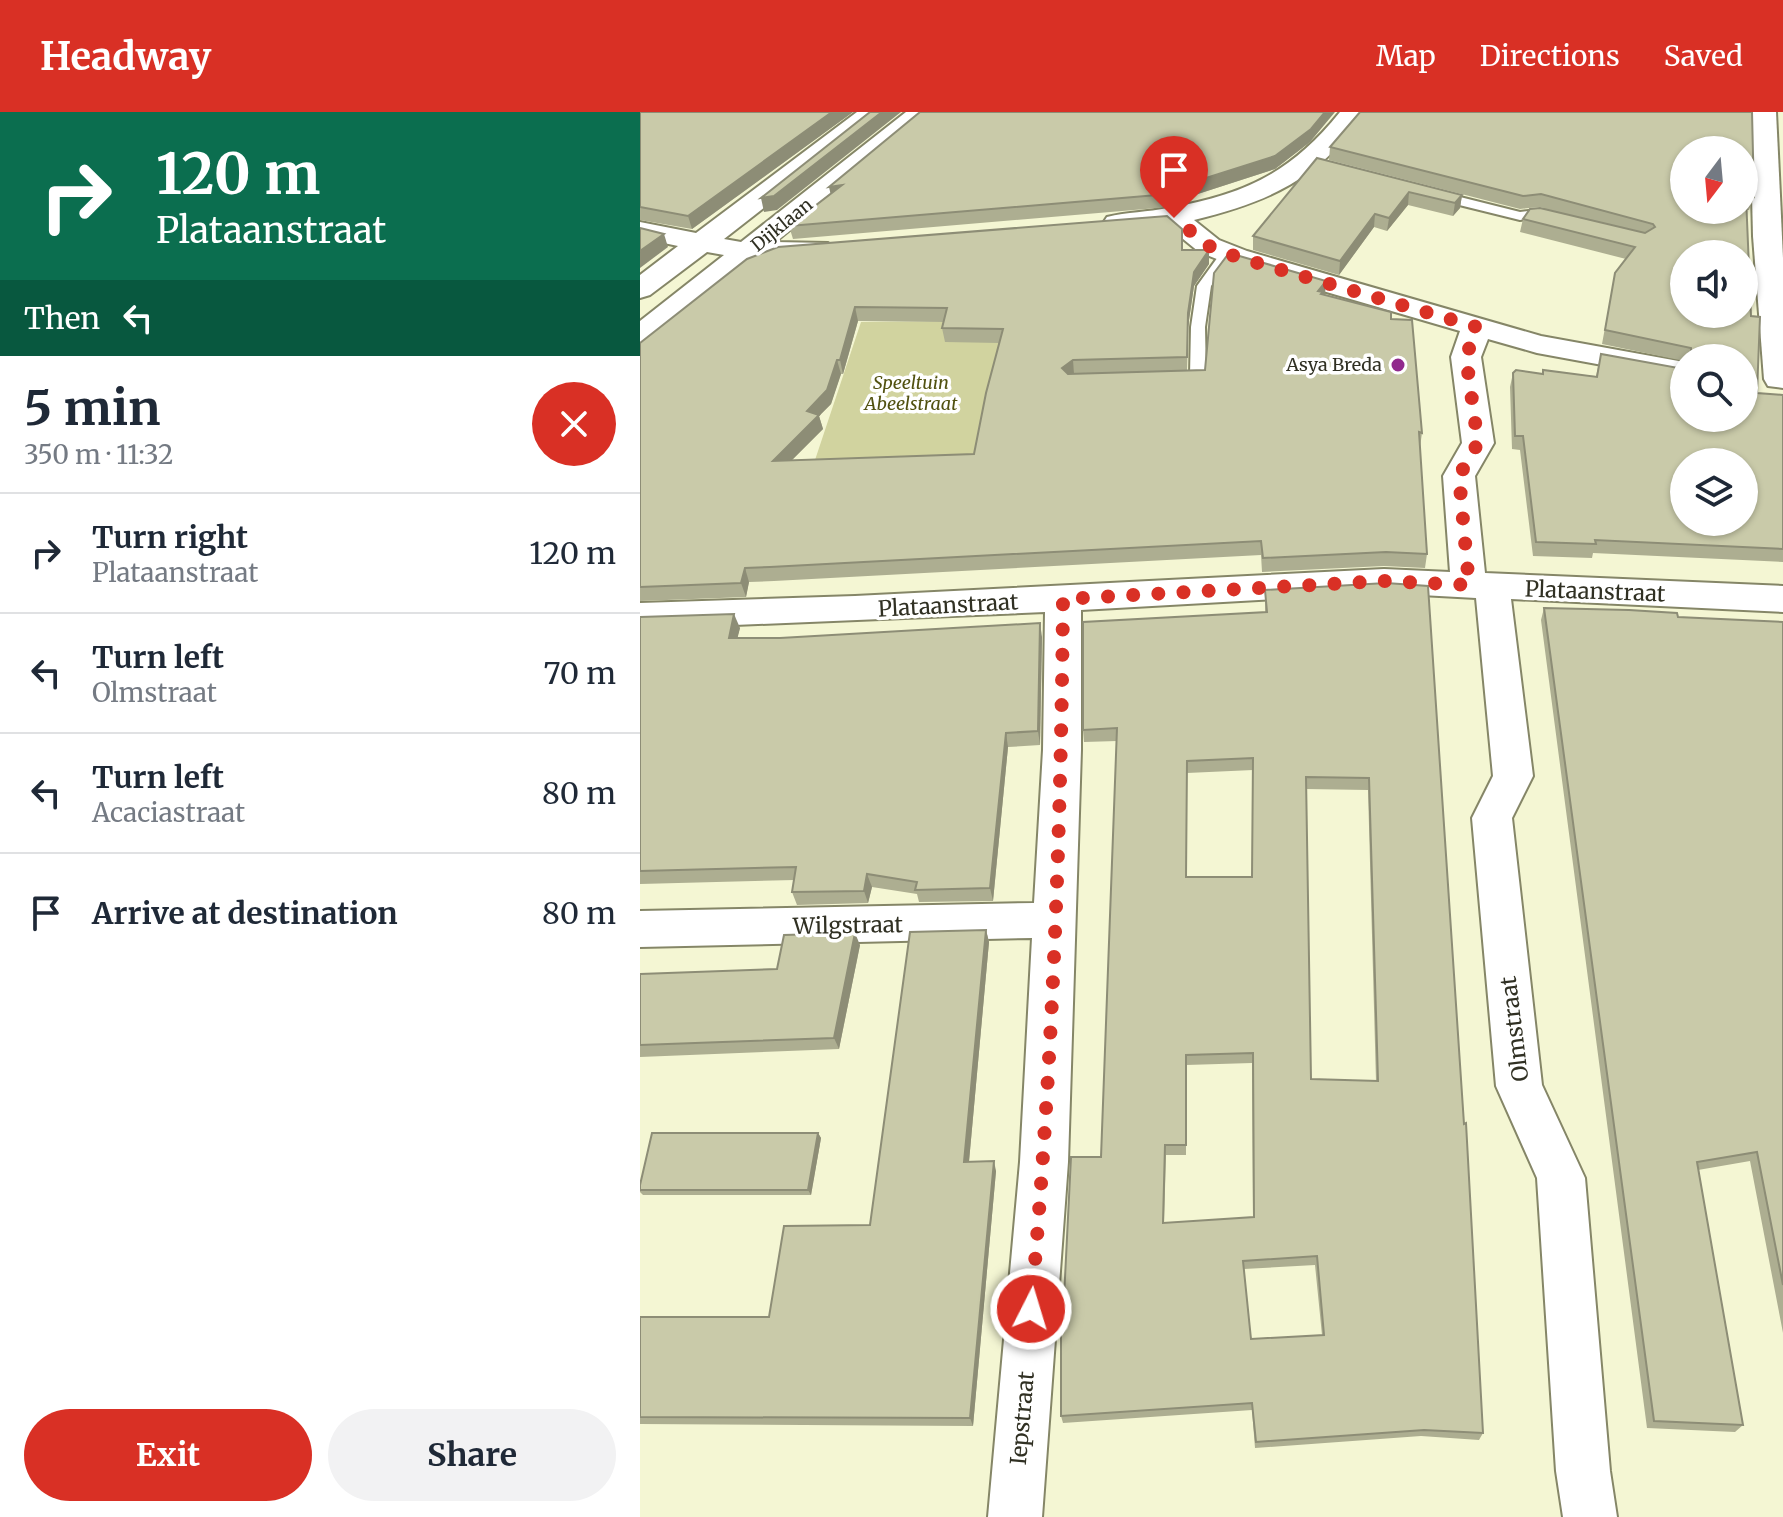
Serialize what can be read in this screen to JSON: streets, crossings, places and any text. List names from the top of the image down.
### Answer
{
  "streets": {
    "street": [
      "Dijklaan",
      "Plataanstraat",
      "Wilgstraat",
      "Olmstraat",
      "Iepstraat"
    ]
  },
  "crossings": [
    ["Plataanstraat", "Olmstraat"],
    ["Plataanstraat", "Iepstraat"],
    ["Wilgstraat", "Iepstraat"]
  ],
  "parks": ["Speeltuin Abeelstraat"],
  "places": ["Asya Breda"],
  "north": "bottom",
  "page": {
    "header": "Headway",
    "nav": ["Map", "Directions", "Saved"],
    "turn": ["120 m", "Plataanstraat"],
    "then": "Then",
    "heading": ["5 min", "350 m · 11:32"],
    "list": [
      {
        "name": "Turn right",
        "note": "Plataanstraat",
        "value": "120 m"
      },
      {
        "name": "Turn left",
        "note": "Olmstraat",
        "value": "70 m"
      },
      {
        "name": "Turn left",
        "note": "Acaciastraat",
        "value": "80 m"
      },
      {
        "name": "Arrive at destination",
        "value": "80 m"
      }
    ],
    "buttons": ["Exit", "Share"]
  }
}
